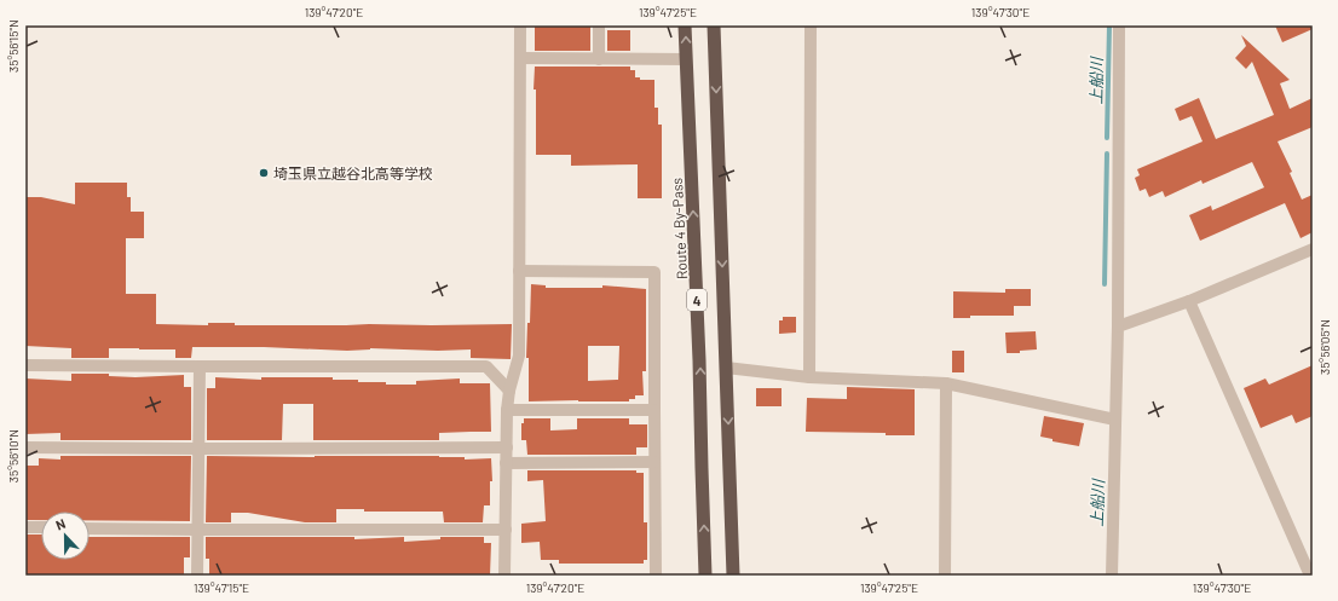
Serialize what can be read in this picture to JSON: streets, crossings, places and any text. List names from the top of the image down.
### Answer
{
  "streets": {
    "highway": ["Route 4 By-Pass", "4"]
  },
  "water": ["上船川"],
  "places": ["埼玉県立越谷北高等学校"],
  "north": "top",
  "coordinates": [
    "139°47'20\"E",
    "139°47'25\"E",
    "139°47'30\"E",
    "35°56'15\"N",
    "35°56'05\"N",
    "35°56'10\"N",
    "139°47'15\"E"
  ]
}
